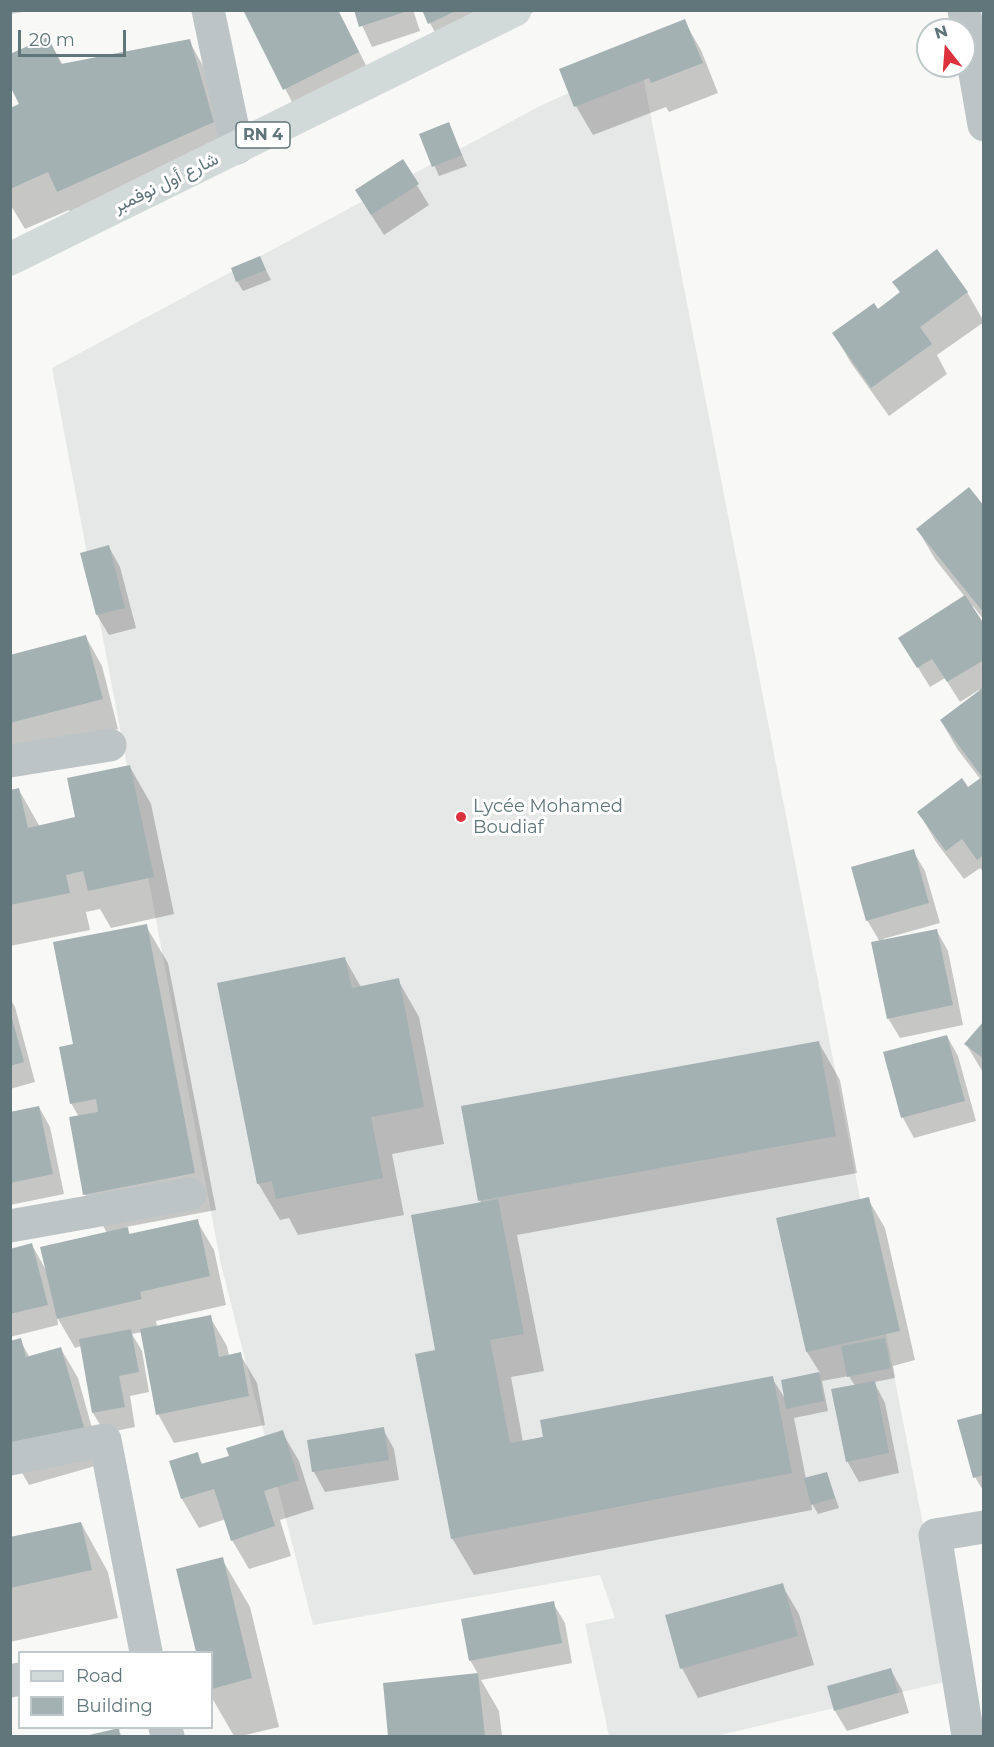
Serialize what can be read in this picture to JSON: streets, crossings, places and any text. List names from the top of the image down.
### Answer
{
  "streets": {
    "main road": ["RN 4", "شارع أول نوفمبر"]
  },
  "places": ["Lycée Mohamed Boudiaf"],
  "legend": ["Road", "Building"],
  "scale_bar": "20 m",
  "north": "top"
}
